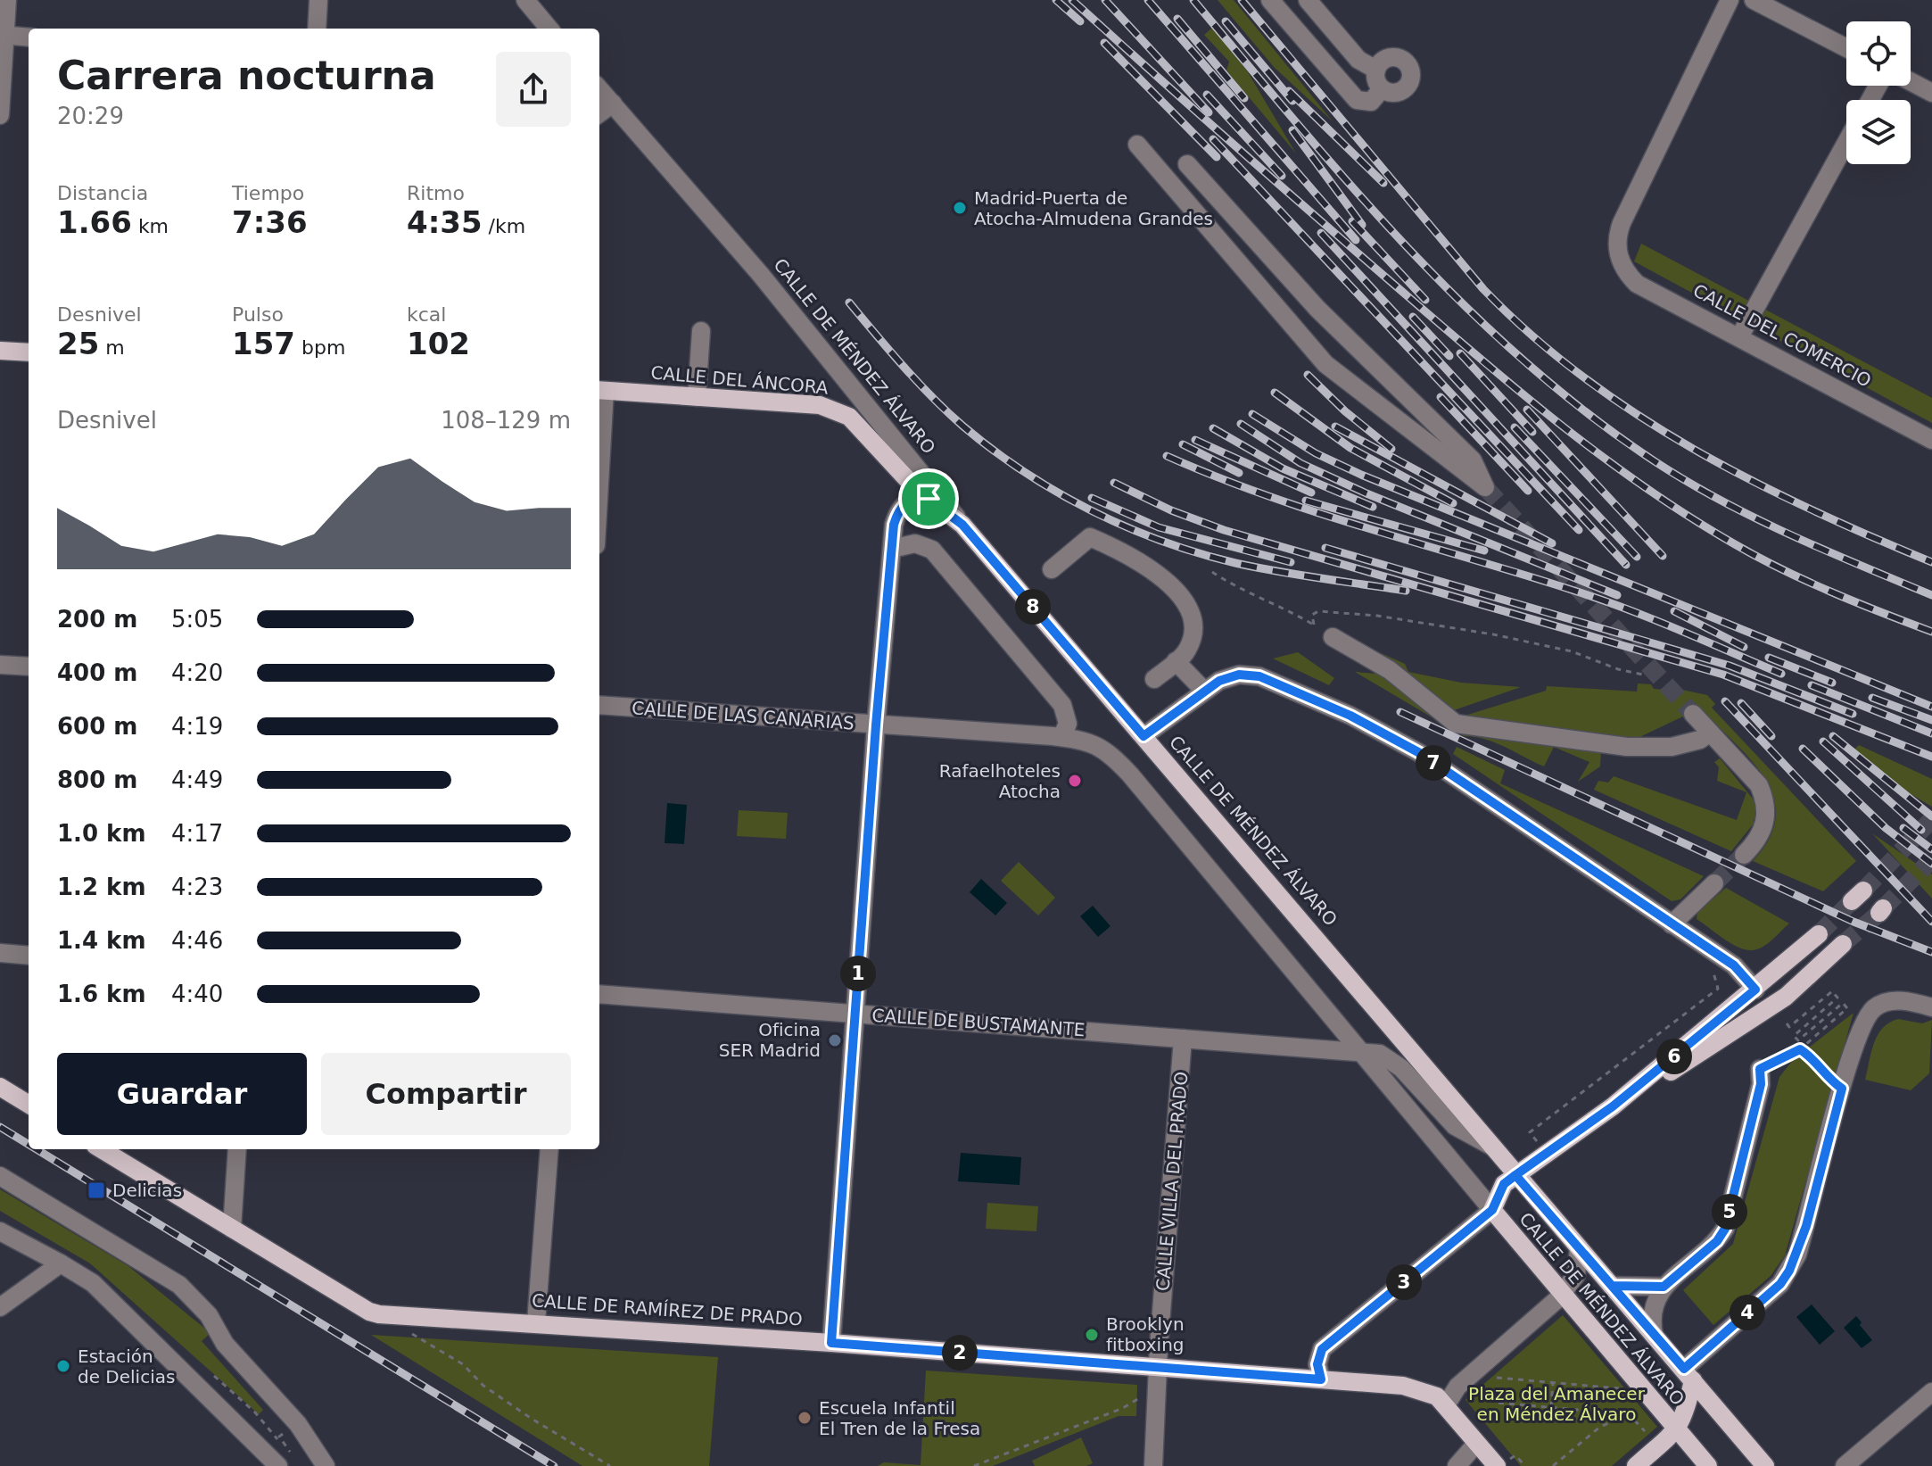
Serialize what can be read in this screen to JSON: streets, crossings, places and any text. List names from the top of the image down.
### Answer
{
  "streets": {
    "main road": ["CALLE DE MÉNDEZ ÁLVARO", "CALLE DEL ÁNCORA", "CALLE DE RAMÍREZ DE PRADO"],
    "street": [
      "CALLE DEL COMERCIO",
      "CALLE DE LAS CANARIAS",
      "CALLE DE BUSTAMANTE",
      "CALLE VILLA DEL PRADO"
    ]
  },
  "crossings": [
    ["CALLE DE MÉNDEZ ÁLVARO", "CALLE DEL ÁNCORA"],
    ["CALLE DE MÉNDEZ ÁLVARO", "CALLE DE LAS CANARIAS"],
    ["CALLE DE MÉNDEZ ÁLVARO", "CALLE DE BUSTAMANTE"],
    ["CALLE DE BUSTAMANTE", "CALLE VILLA DEL PRADO"],
    ["CALLE VILLA DEL PRADO", "CALLE DE RAMÍREZ DE PRADO"]
  ],
  "parks": ["Plaza del Amanecer en Méndez Álvaro"],
  "places": {
    "other": [
      "Madrid-Puerta de Atocha-Almudena Grandes",
      "Rafaelhoteles Atocha",
      "Oficina SER Madrid",
      "Brooklyn fitboxing",
      "Estación de Delicias",
      "Escuela Infantil El Tren de la Fresa"
    ],
    "transit": ["Delicias"]
  },
  "page": {
    "heading": ["Carrera nocturna", "20:29"],
    "stats": [
      ["Distancia", "1.66 km"],
      ["Tiempo", "7:36"],
      ["Ritmo", "4:35 /km"],
      ["Desnivel", "25 m"],
      ["Pulso", "157 bpm"],
      ["kcal", "102"]
    ],
    "chart": ["Desnivel", "108–129 m"],
    "pins": [
      "8",
      "7",
      "1",
      "6",
      "5",
      "3",
      "4",
      "2"
    ],
    "list": [
      {
        "name": "200 m",
        "note": "5:05"
      },
      {
        "name": "400 m",
        "note": "4:20"
      },
      {
        "name": "600 m",
        "note": "4:19"
      },
      {
        "name": "800 m",
        "note": "4:49"
      },
      {
        "name": "1.0 km",
        "note": "4:17"
      },
      {
        "name": "1.2 km",
        "note": "4:23"
      },
      {
        "name": "1.4 km",
        "note": "4:46"
      },
      {
        "name": "1.6 km",
        "note": "4:40"
      }
    ],
    "buttons": ["Guardar", "Compartir"]
  }
}
